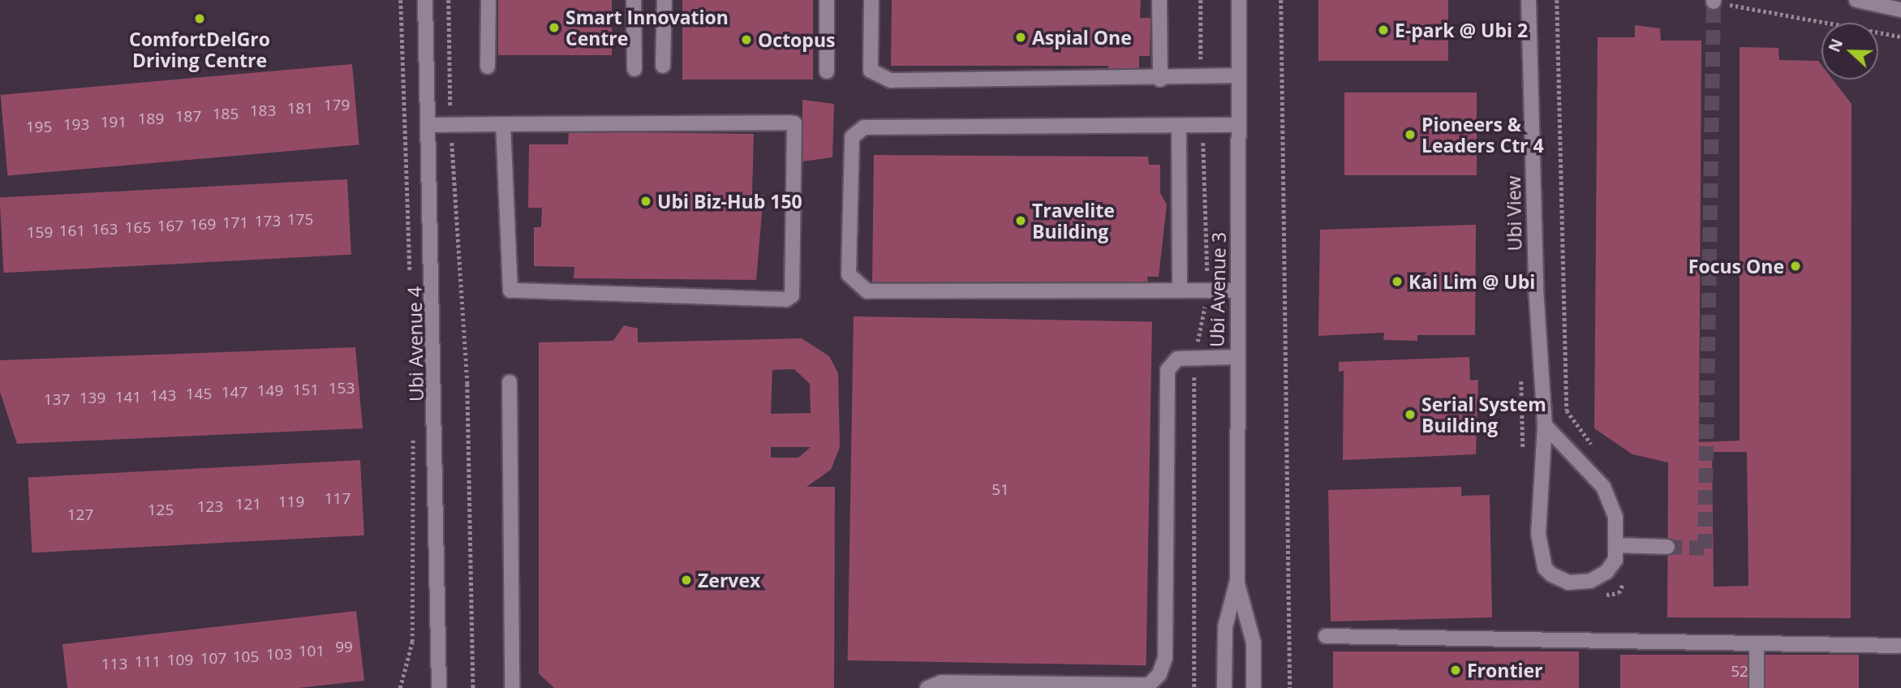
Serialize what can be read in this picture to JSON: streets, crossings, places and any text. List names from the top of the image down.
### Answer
{
  "streets": {
    "street": ["Ubi View", "Ubi Avenue 3", "Ubi Avenue 4"]
  },
  "places": [
    "ComfortDelGro Driving Centre",
    "Smart Innovation Centre",
    "E-park @ Ubi 2",
    "Aspial One",
    "Octopus",
    "Pioneers & Leaders Ctr 4",
    "Ubi Biz-Hub 150",
    "Travelite Building",
    "Focus One",
    "Kai Lim @ Ubi",
    "Serial System Building",
    "Zervex",
    "Frontier"
  ],
  "house_numbers": [
    "179",
    "181",
    "183",
    "185",
    "187",
    "189",
    "191",
    "193",
    "195",
    "175",
    "173",
    "171",
    "169",
    "167",
    "165",
    "163",
    "161",
    "159",
    "153",
    "151",
    "149",
    "147",
    "145",
    "143",
    "141",
    "139",
    "137",
    "51",
    "117",
    "119",
    "121",
    "123",
    "125",
    "127",
    "99",
    "101",
    "103",
    "105",
    "107",
    "109",
    "111",
    "113",
    "52"
  ],
  "north": "left"
}
